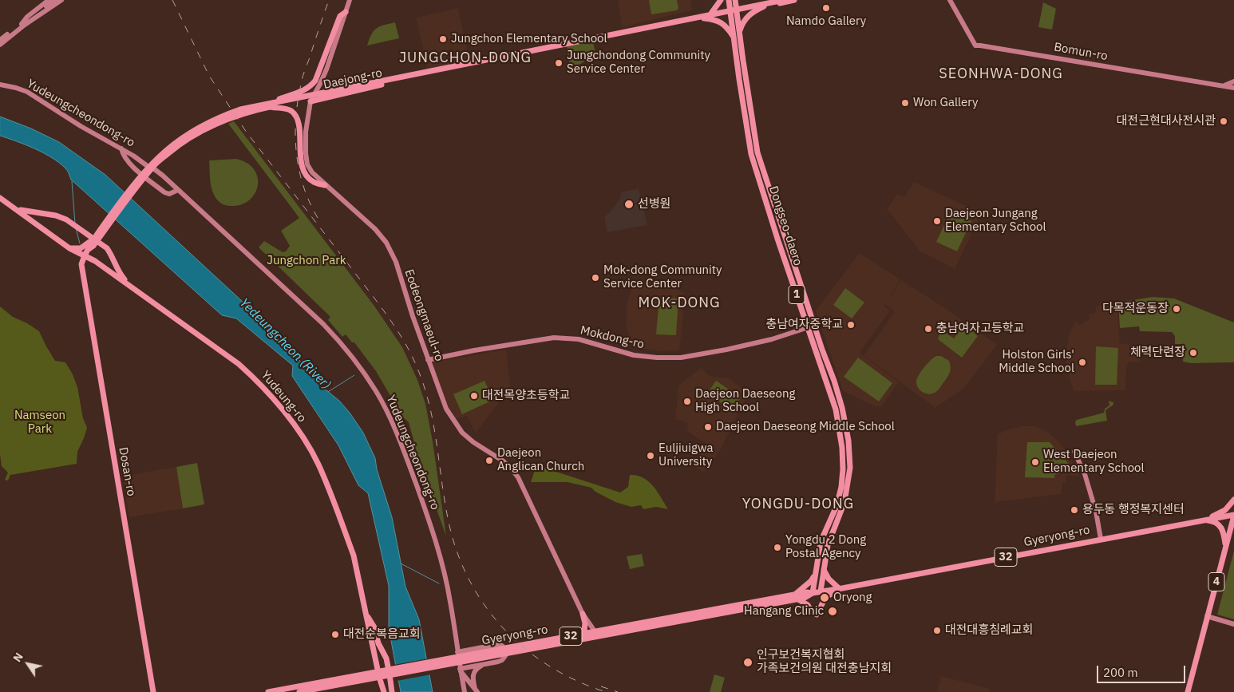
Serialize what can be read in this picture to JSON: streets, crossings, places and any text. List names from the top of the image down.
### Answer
{
  "streets": {
    "main road": [
      "Bomun-ro",
      "Daejong-ro",
      "Yudeungcheondong-ro",
      "Dongseo-daero",
      "1",
      "Eodeongmaeul-ro",
      "Mokdong-ro",
      "Yudeung-ro",
      "Dosan-ro",
      "Gyeryong-ro",
      "32",
      "4"
    ]
  },
  "crossings": [
    ["Daejong-ro", "Yudeungcheondong-ro"],
    ["Daejong-ro", "Dongseo-daero"],
    ["Daejong-ro", "Yudeung-ro"],
    ["Daejong-ro", "Dosan-ro"],
    ["Yudeungcheondong-ro", "Gyeryong-ro"],
    ["Dongseo-daero", "Mokdong-ro"],
    ["Dongseo-daero", "Gyeryong-ro"],
    ["Eodeongmaeul-ro", "Mokdong-ro"],
    ["Yudeung-ro", "Dosan-ro"],
    ["Yudeung-ro", "Gyeryong-ro"],
    ["Gyeryong-ro", "4"]
  ],
  "districts": [
    "JUNGCHON-DONG",
    "SEONHWA-DONG",
    "MOK-DONG",
    "YONGDU-DONG"
  ],
  "water": ["Yedeungcheon (River)"],
  "parks": ["Jungchon Park", "Namseon Park"],
  "places": [
    "Namdo Gallery",
    "Jungchon Elementary School",
    "Jungchondong Community Service Center",
    "Won Gallery",
    "대전근현대사전시관",
    "선병원",
    "Daejeon Jungang Elementary School",
    "Mok-dong Community Service Center",
    "다목적운동장",
    "충남여자중학교",
    "충남여자고등학교",
    "체력단련장",
    "Holston Girls' Middle School",
    "대전목양초등학교",
    "Daejeon Daeseong High School",
    "Daejeon Daeseong Middle School",
    "Euljiuigwa University",
    "Daejeon Anglican Church",
    "West Daejeon Elementary School",
    "용두동 행정복지센터",
    "Yongdu 2 Dong Postal Agency",
    "Oryong",
    "Hangang Clinic",
    "대전대흥침례교회",
    "대전순복음교회",
    "인구보건복지협회 가족보건의원 대전충남지회"
  ],
  "scale_bar": "200 m",
  "north": "top left"
}
